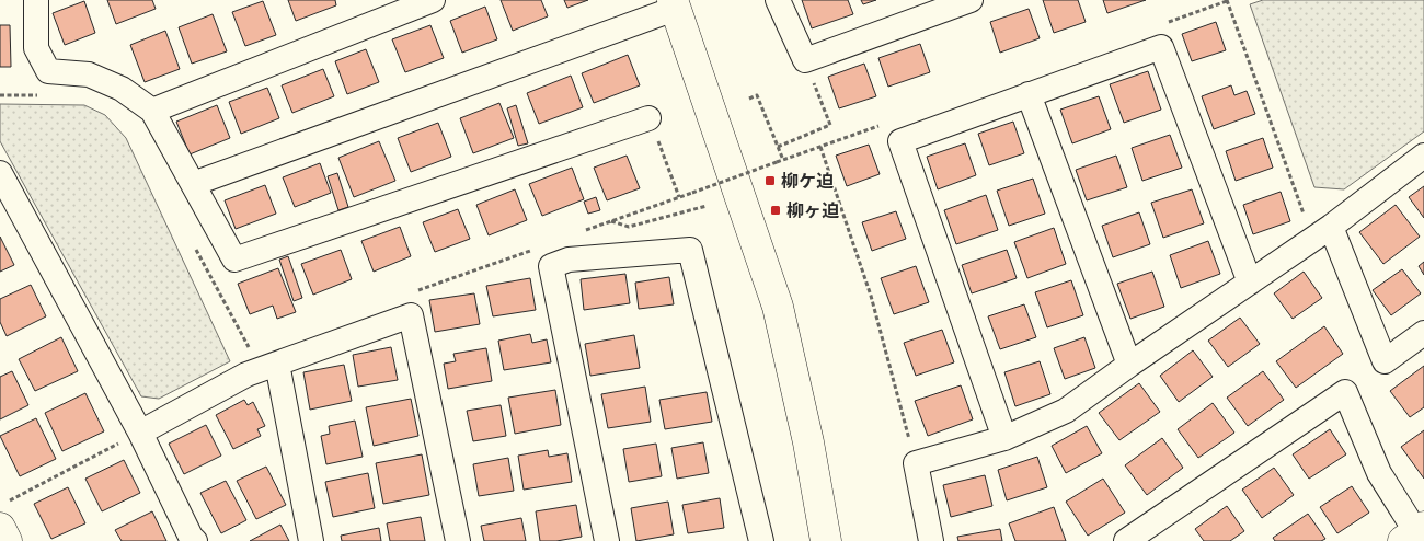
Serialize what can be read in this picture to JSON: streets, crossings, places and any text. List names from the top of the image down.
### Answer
{
  "places": {
    "transit": ["柳ケ迫", "柳ヶ迫"]
  }
}
